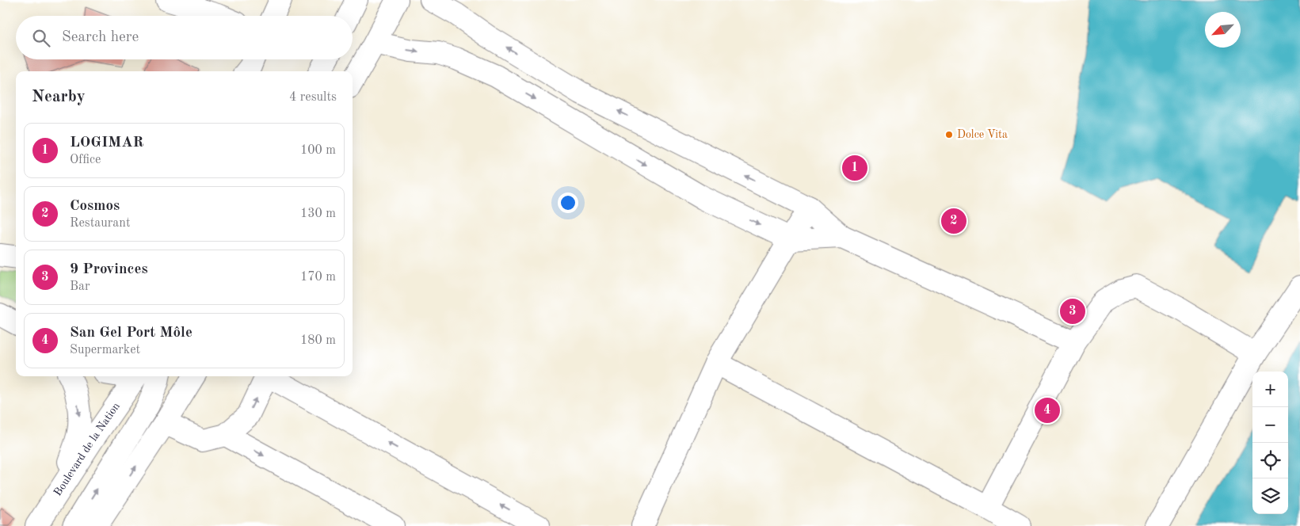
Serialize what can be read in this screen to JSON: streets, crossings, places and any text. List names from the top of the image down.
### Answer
{
  "streets": {
    "main road": ["Boulevard de la Nation"]
  },
  "places": ["Dolce Vita"],
  "north": "bottom left",
  "page": {
    "search": "Search here",
    "heading": ["Nearby", "4 results"],
    "list": [
      {
        "mark": "1",
        "name": "LOGIMAR",
        "note": "Office",
        "value": "100 m"
      },
      {
        "mark": "2",
        "name": "Cosmos",
        "note": "Restaurant",
        "value": "130 m"
      },
      {
        "mark": "3",
        "name": "9 Provinces",
        "note": "Bar",
        "value": "170 m"
      },
      {
        "mark": "4",
        "name": "San Gel Port Môle",
        "note": "Supermarket",
        "value": "180 m"
      }
    ],
    "pins": [
      "1",
      "2",
      "3",
      "4"
    ],
    "map_buttons": ["+", "−"]
  }
}
